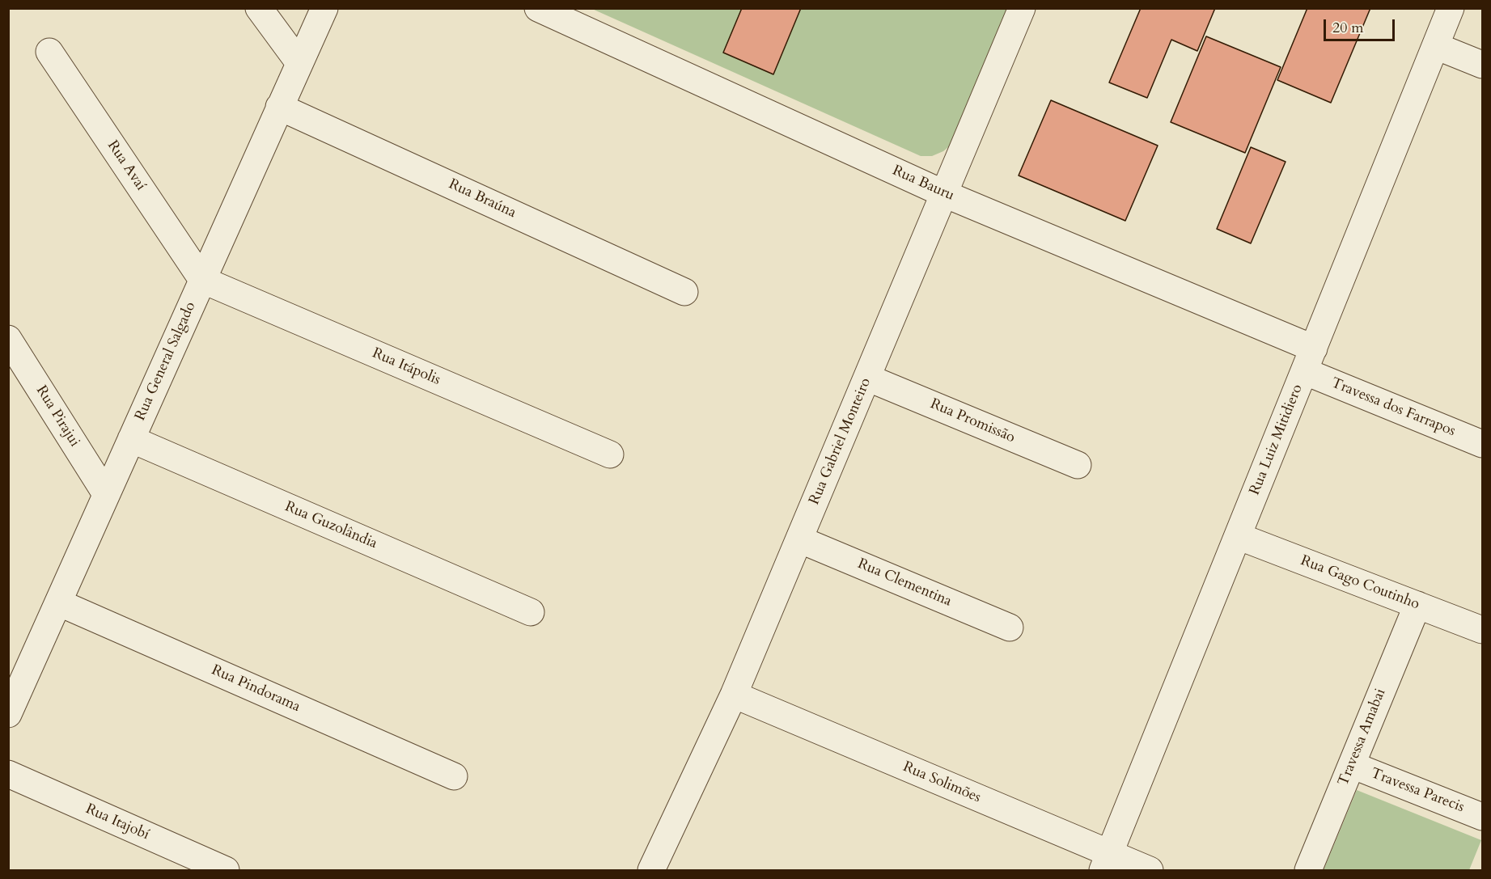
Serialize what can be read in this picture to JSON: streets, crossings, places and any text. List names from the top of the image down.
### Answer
{
  "streets": {
    "street": [
      "Rua Avaí",
      "Rua Bauru",
      "Rua Braúna",
      "Rua General Salgado",
      "Rua Itápolis",
      "Travessa dos Farrapos",
      "Rua Pirajui",
      "Rua Promissão",
      "Rua Luiz Mitidiero",
      "Rua Gabriel Monteiro",
      "Rua Guzolândia",
      "Rua Clementina",
      "Rua Gago Coutinho",
      "Rua Pindorama",
      "Travessa Amabai",
      "Rua Solimões",
      "Travessa Parecis",
      "Rua Itajobí"
    ]
  },
  "crossings": [
    ["Rua Avaí", "Rua General Salgado"],
    ["Rua Avaí", "Rua Itápolis"],
    ["Rua Bauru", "Travessa dos Farrapos"],
    ["Rua Bauru", "Rua Luiz Mitidiero"],
    ["Rua Bauru", "Rua Gabriel Monteiro"],
    ["Rua Braúna", "Rua General Salgado"],
    ["Rua General Salgado", "Rua Itápolis"],
    ["Rua General Salgado", "Rua Pirajui"],
    ["Rua General Salgado", "Rua Guzolândia"],
    ["Rua General Salgado", "Rua Pindorama"],
    ["Travessa dos Farrapos", "Rua Luiz Mitidiero"],
    ["Rua Promissão", "Rua Gabriel Monteiro"],
    ["Rua Luiz Mitidiero", "Rua Gago Coutinho"],
    ["Rua Luiz Mitidiero", "Rua Solimões"],
    ["Rua Gabriel Monteiro", "Rua Clementina"],
    ["Rua Gabriel Monteiro", "Rua Solimões"],
    ["Rua Gago Coutinho", "Travessa Amabai"],
    ["Travessa Amabai", "Travessa Parecis"]
  ],
  "scale_bar": "20 m"
}
